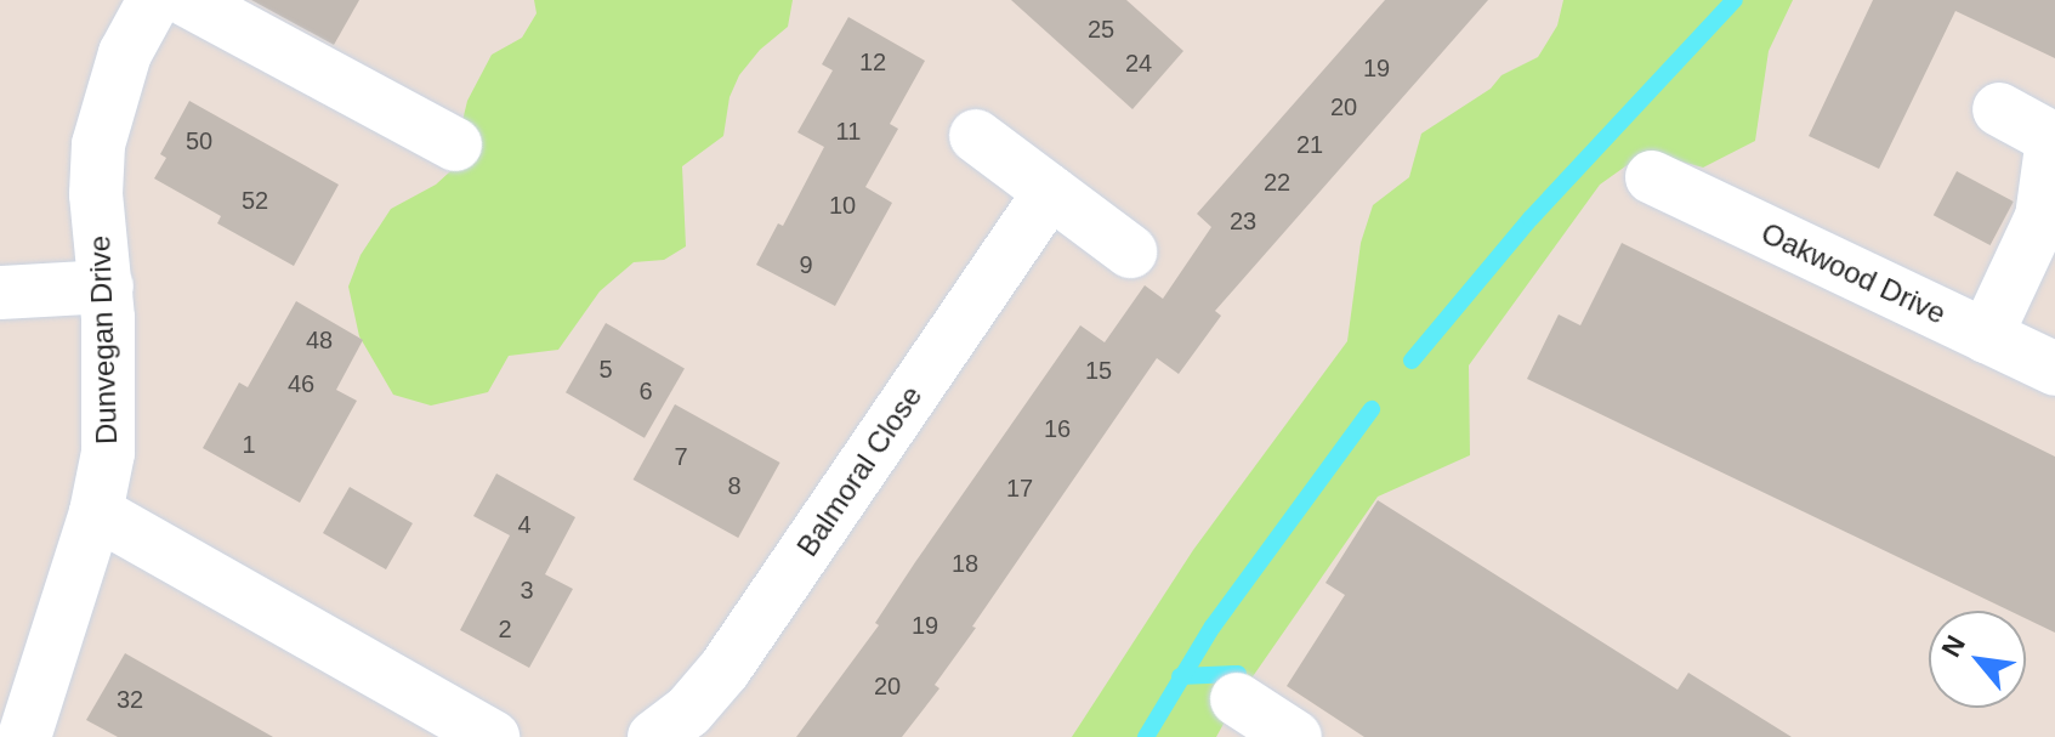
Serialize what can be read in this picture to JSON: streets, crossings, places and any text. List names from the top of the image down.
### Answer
{
  "streets": {
    "street": ["Oakwood Drive", "Dunvegan Drive", "Balmoral Close"]
  },
  "house_numbers": [
    "25",
    "12",
    "24",
    "19",
    "20",
    "11",
    "50",
    "21",
    "22",
    "52",
    "10",
    "23",
    "9",
    "48",
    "5",
    "15",
    "46",
    "6",
    "16",
    "1",
    "7",
    "8",
    "17",
    "4",
    "18",
    "3",
    "19",
    "2",
    "20",
    "32"
  ],
  "north": "top left"
}
